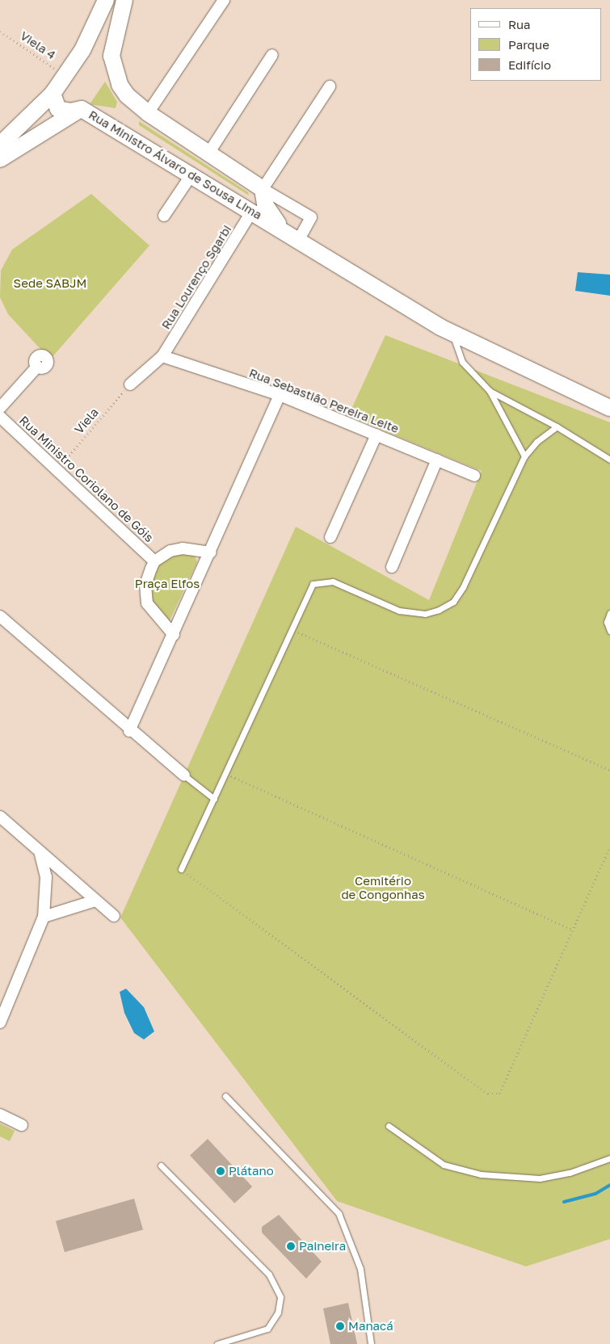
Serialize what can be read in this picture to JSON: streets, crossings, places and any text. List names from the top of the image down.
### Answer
{
  "streets": {
    "main road": ["Rua Ministro Álvaro de Sousa Lima"],
    "street": ["Rua Lourenço Sgarbi", "Rua Sebastião Pereira Leite", "Rua Ministro Coriolano de Góis"],
    "path": ["Viela 4", "Viela"]
  },
  "crossings": [
    ["Rua Ministro Álvaro de Sousa Lima", "Rua Lourenço Sgarbi"],
    ["Rua Lourenço Sgarbi", "Rua Sebastião Pereira Leite"],
    ["Rua Lourenço Sgarbi", "Viela"],
    ["Viela", "Rua Ministro Coriolano de Góis"]
  ],
  "parks": ["Sede SABJM", "Praça Elfos", "Cemitério de Congonhas"],
  "places": ["Plátano", "Paineira", "Manacá"],
  "legend": ["Rua", "Parque", "Edifício"]
}
